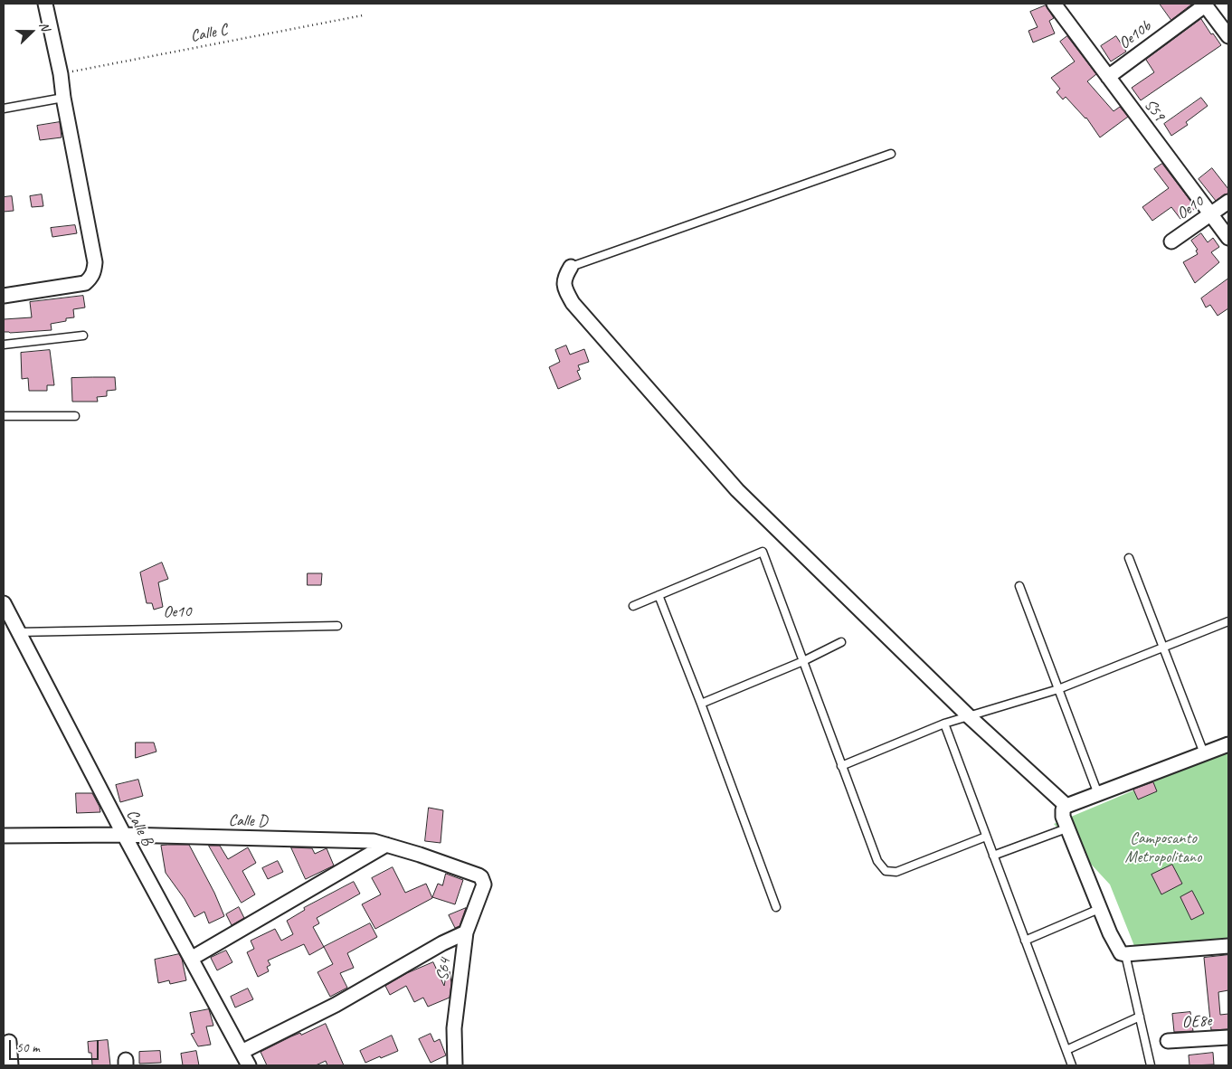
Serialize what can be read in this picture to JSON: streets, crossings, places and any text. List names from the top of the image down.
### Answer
{
  "streets": {
    "street": [
      "Oe10b",
      "S59",
      "Oe10",
      "Calle D",
      "Calle B",
      "S64",
      "OE8e"
    ],
    "path": ["Calle C"]
  },
  "crossings": [
    ["Oe10b", "S59"],
    ["S59", "Oe10"],
    ["Oe10", "Calle B"],
    ["Calle D", "Calle B"],
    ["Calle D", "S64"]
  ],
  "parks": ["Camposanto Metropolitano"],
  "scale_bar": "50 m",
  "north": "right"
}
